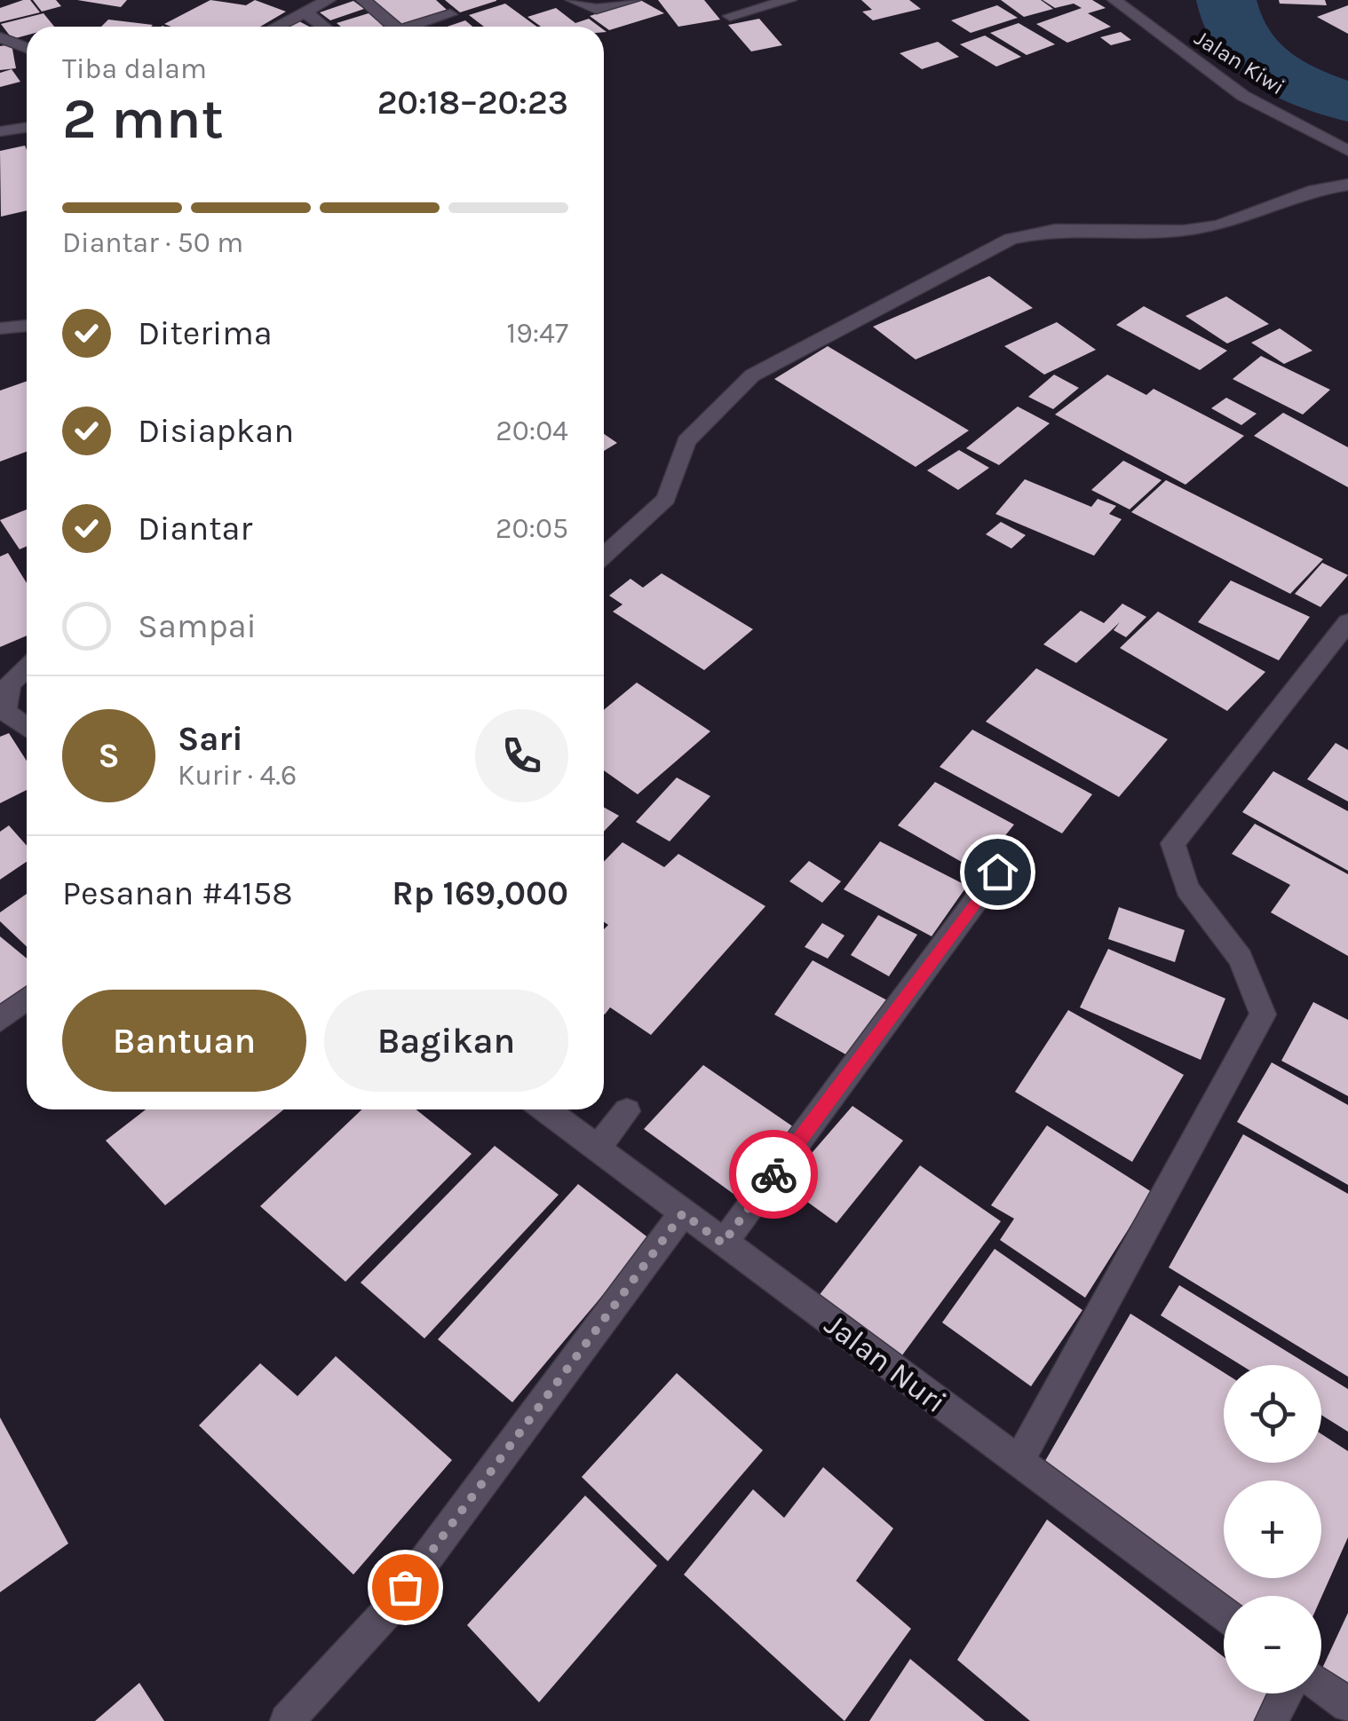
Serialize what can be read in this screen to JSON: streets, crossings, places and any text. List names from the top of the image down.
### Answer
{
  "streets": {
    "street": ["Jalan Kiwi", "Jalan Nuri"]
  },
  "page": {
    "heading": ["2 mnt", "Tiba dalam", "20:18–20:23"],
    "panel": [
      "Sari",
      "Kurir · 4.6",
      "Pesanan #4158",
      "Rp 169,000"
    ],
    "bar": "Diantar · 50 m",
    "list": [
      ["Diterima", "19:47"],
      ["Disiapkan", "20:04"],
      ["Diantar", "20:05"],
      "Sampai"
    ],
    "round": "S",
    "buttons": ["Bantuan", "Bagikan"],
    "map_buttons": ["+", "−"]
  }
}
